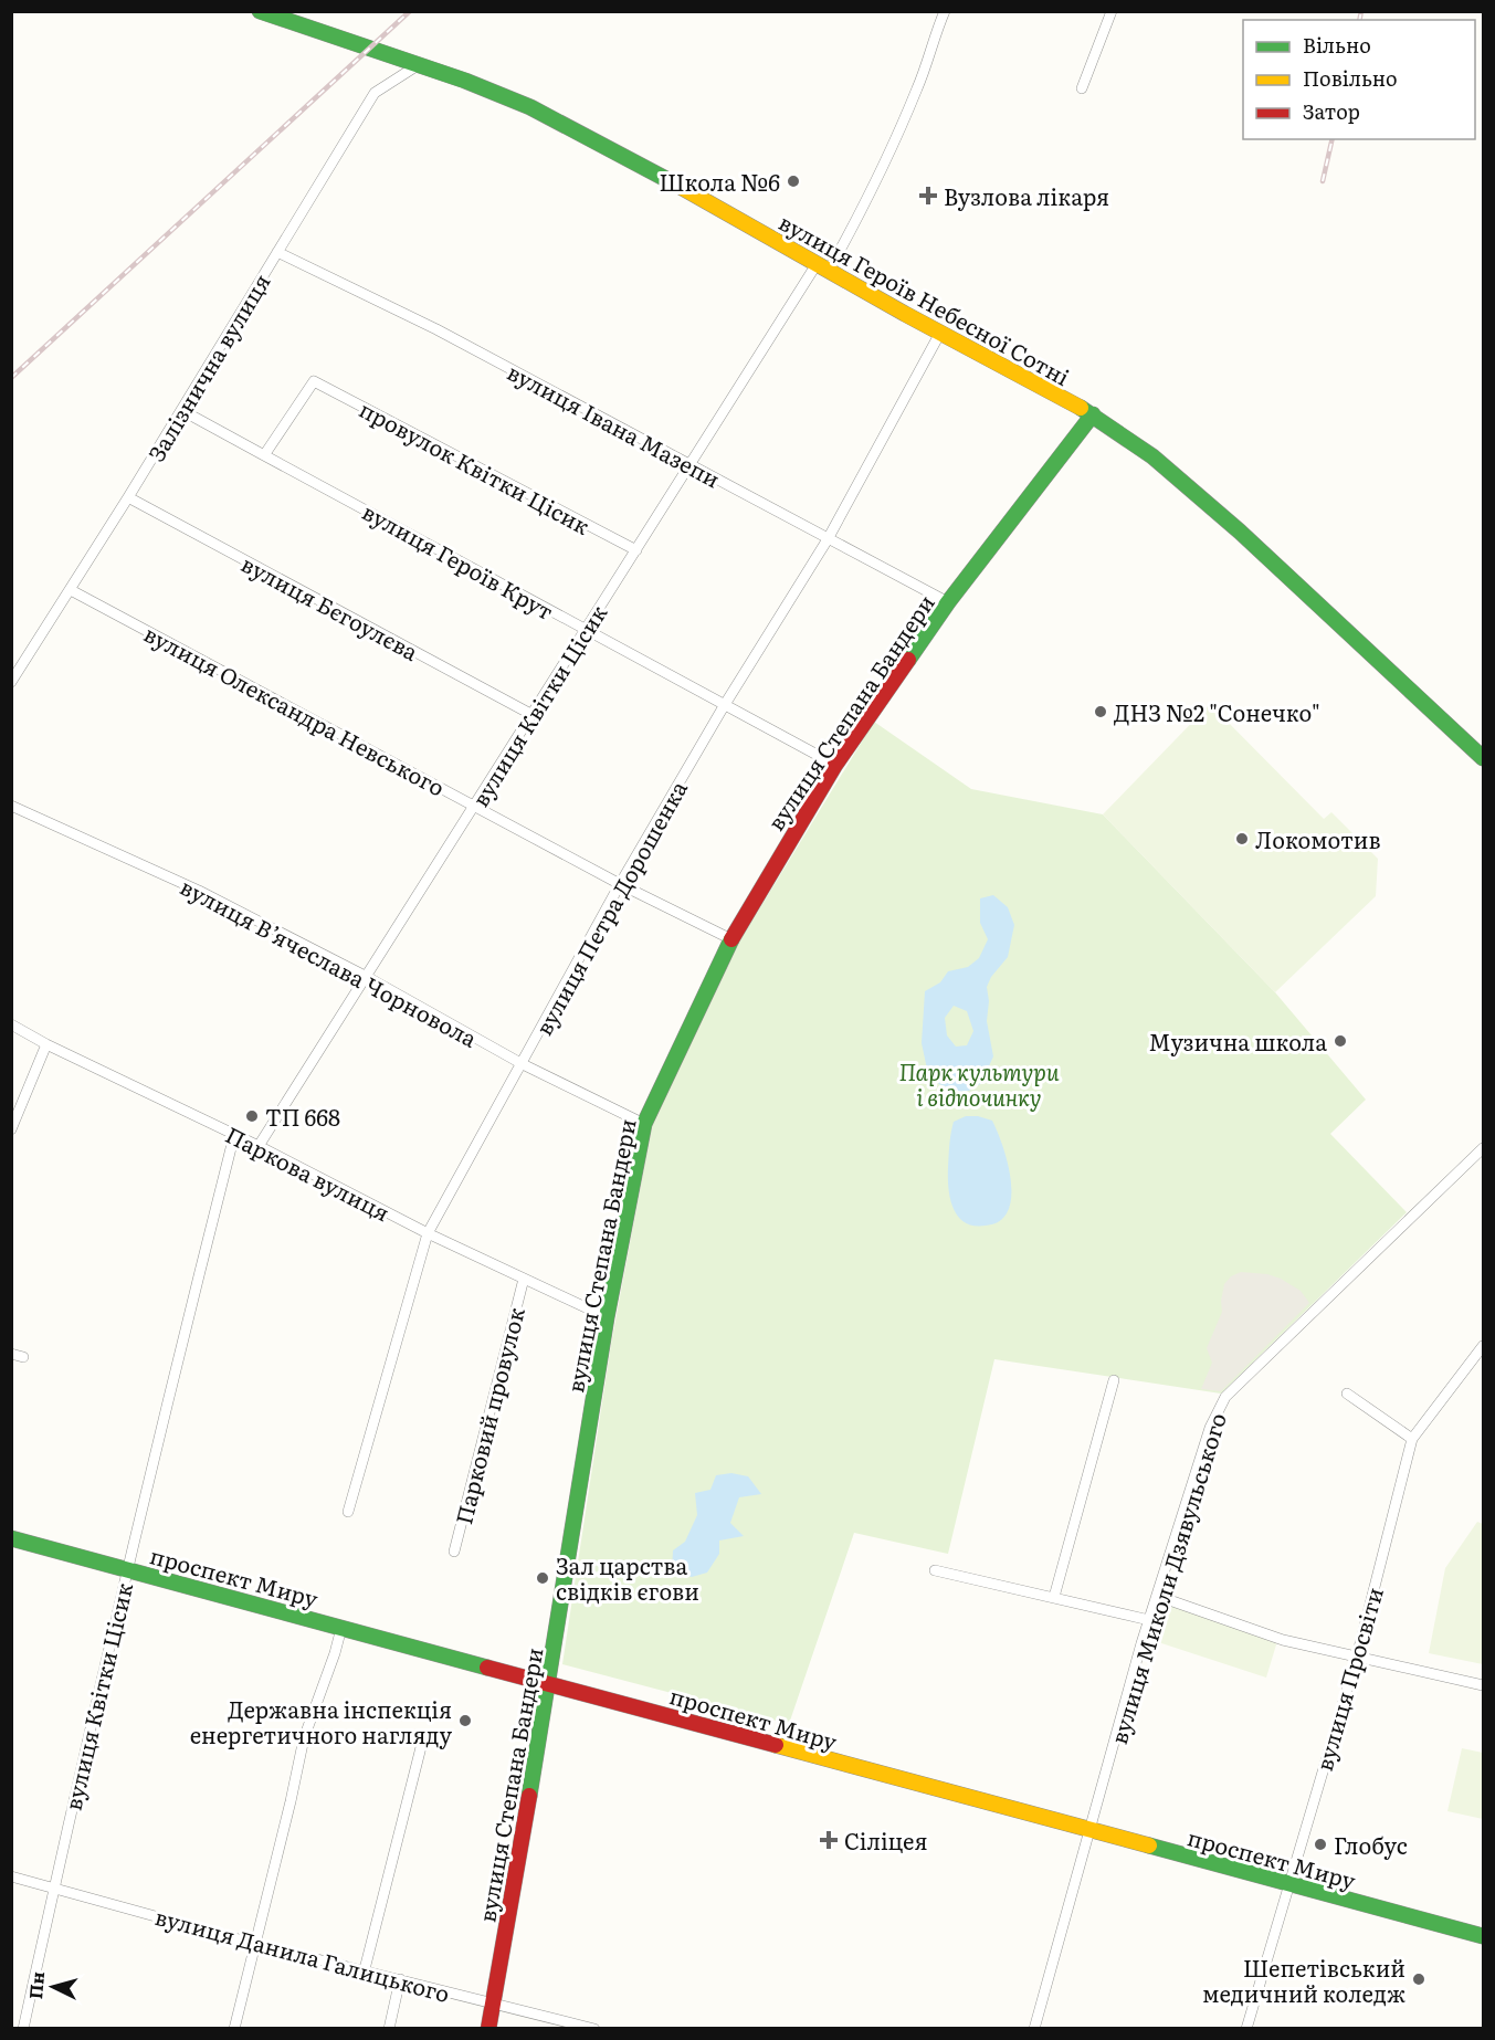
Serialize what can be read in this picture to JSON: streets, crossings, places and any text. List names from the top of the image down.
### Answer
{
  "streets": {
    "street": [
      "вулиця Героїв Небесної Сотні",
      "Залізнична вулиця",
      "вулиця Івана Мазепи",
      "провулок Квітки Цісик",
      "вулиця Героїв Крут",
      "вулиця Бєгоулєва",
      "вулиця Квітки Цісик",
      "вулиця Олександра Невського",
      "вулиця Степана Бандери",
      "вулиця Петра Дорошенка",
      "вулиця Вʼячеслава Чорновола",
      "Паркова вулиця",
      "Парковий провулок",
      "проспект Миру",
      "вулиця Миколи Дзявульського",
      "вулиця Просвіти",
      "вулиця Данила Галицького"
    ]
  },
  "crossings": [
    ["вулиця Героїв Небесної Сотні", "Залізнична вулиця"],
    ["вулиця Героїв Небесної Сотні", "вулиця Квітки Цісик"],
    ["вулиця Героїв Небесної Сотні", "вулиця Степана Бандери"],
    ["вулиця Героїв Небесної Сотні", "вулиця Петра Дорошенка"],
    ["Залізнична вулиця", "вулиця Івана Мазепи"],
    ["Залізнична вулиця", "вулиця Героїв Крут"],
    ["Залізнична вулиця", "вулиця Бєгоулєва"],
    ["Залізнична вулиця", "вулиця Олександра Невського"],
    ["вулиця Івана Мазепи", "вулиця Квітки Цісик"],
    ["вулиця Івана Мазепи", "вулиця Степана Бандери"],
    ["вулиця Івана Мазепи", "вулиця Петра Дорошенка"],
    ["провулок Квітки Цісик", "вулиця Героїв Крут"],
    ["провулок Квітки Цісик", "вулиця Квітки Цісик"],
    ["вулиця Героїв Крут", "вулиця Квітки Цісик"],
    ["вулиця Героїв Крут", "вулиця Степана Бандери"],
    ["вулиця Героїв Крут", "вулиця Петра Дорошенка"],
    ["вулиця Бєгоулєва", "вулиця Квітки Цісик"],
    ["вулиця Квітки Цісик", "вулиця Олександра Невського"],
    ["вулиця Квітки Цісик", "вулиця Вʼячеслава Чорновола"],
    ["вулиця Квітки Цісик", "Паркова вулиця"],
    ["вулиця Квітки Цісик", "проспект Миру"],
    ["вулиця Квітки Цісик", "вулиця Данила Галицького"],
    ["вулиця Олександра Невського", "вулиця Степана Бандери"],
    ["вулиця Олександра Невського", "вулиця Петра Дорошенка"],
    ["вулиця Степана Бандери", "вулиця Вʼячеслава Чорновола"],
    ["вулиця Степана Бандери", "Паркова вулиця"],
    ["вулиця Степана Бандери", "проспект Миру"],
    ["вулиця Степана Бандери", "вулиця Данила Галицького"],
    ["вулиця Петра Дорошенка", "вулиця Вʼячеслава Чорновола"],
    ["вулиця Петра Дорошенка", "Паркова вулиця"],
    ["Паркова вулиця", "Парковий провулок"],
    ["проспект Миру", "вулиця Миколи Дзявульського"],
    ["проспект Миру", "вулиця Просвіти"]
  ],
  "parks": ["Парк культури і відпочинку"],
  "places": {
    "other": [
      "Школа №6",
      "ДНЗ №2 \"Сонечко\"",
      "Локомотив",
      "Музична школа",
      "ТП 668",
      "Зал царства свідків єгови",
      "Державна інспекція енергетичного нагляду",
      "Глобус",
      "Шепетівський медичний коледж"
    ],
    "health": ["Вузлова лікаря", "Сіліцея"]
  },
  "legend": ["Вільно", "Повільно", "Затор"],
  "north": "left"
}
